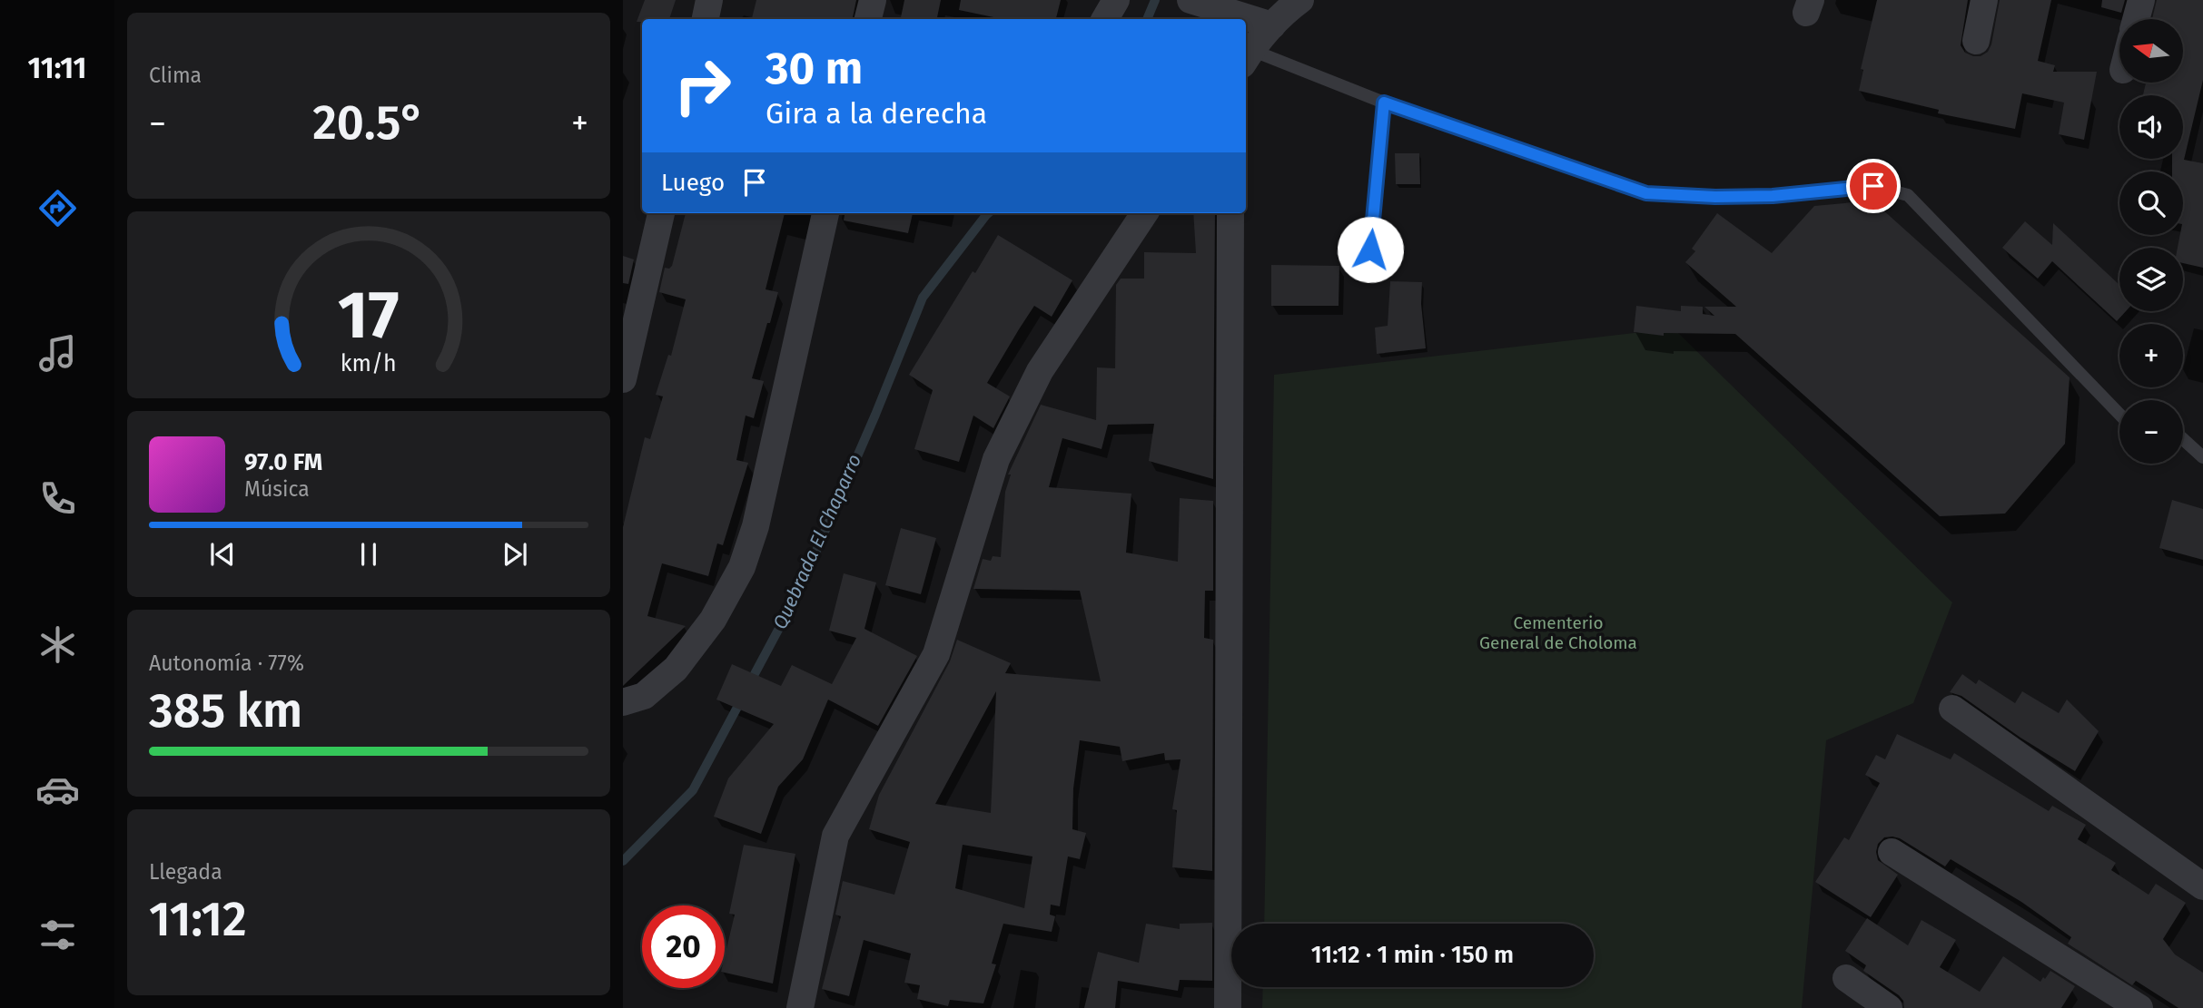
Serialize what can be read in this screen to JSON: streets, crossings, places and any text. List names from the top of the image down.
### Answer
{
  "water": ["Quebrada El Chaparro"],
  "parks": ["Cementerio General de Choloma"],
  "north": "left",
  "page": {
    "tabs": "11:11",
    "tile": [
      "Clima",
      ["Autonomía · 77%", "385 km"],
      ["Llegada", "11:12"]
    ],
    "map_buttons": ["+", "−"],
    "turn": ["30 m", "Gira a la derecha"],
    "heat": ["−", "20.5°", "+"],
    "then": "Luego",
    "song": ["97.0 FM", "Música"],
    "limit": "20",
    "trip": "11:12 · 1 min · 150 m",
    "gauge": ["17", "km/h"]
  }
}
